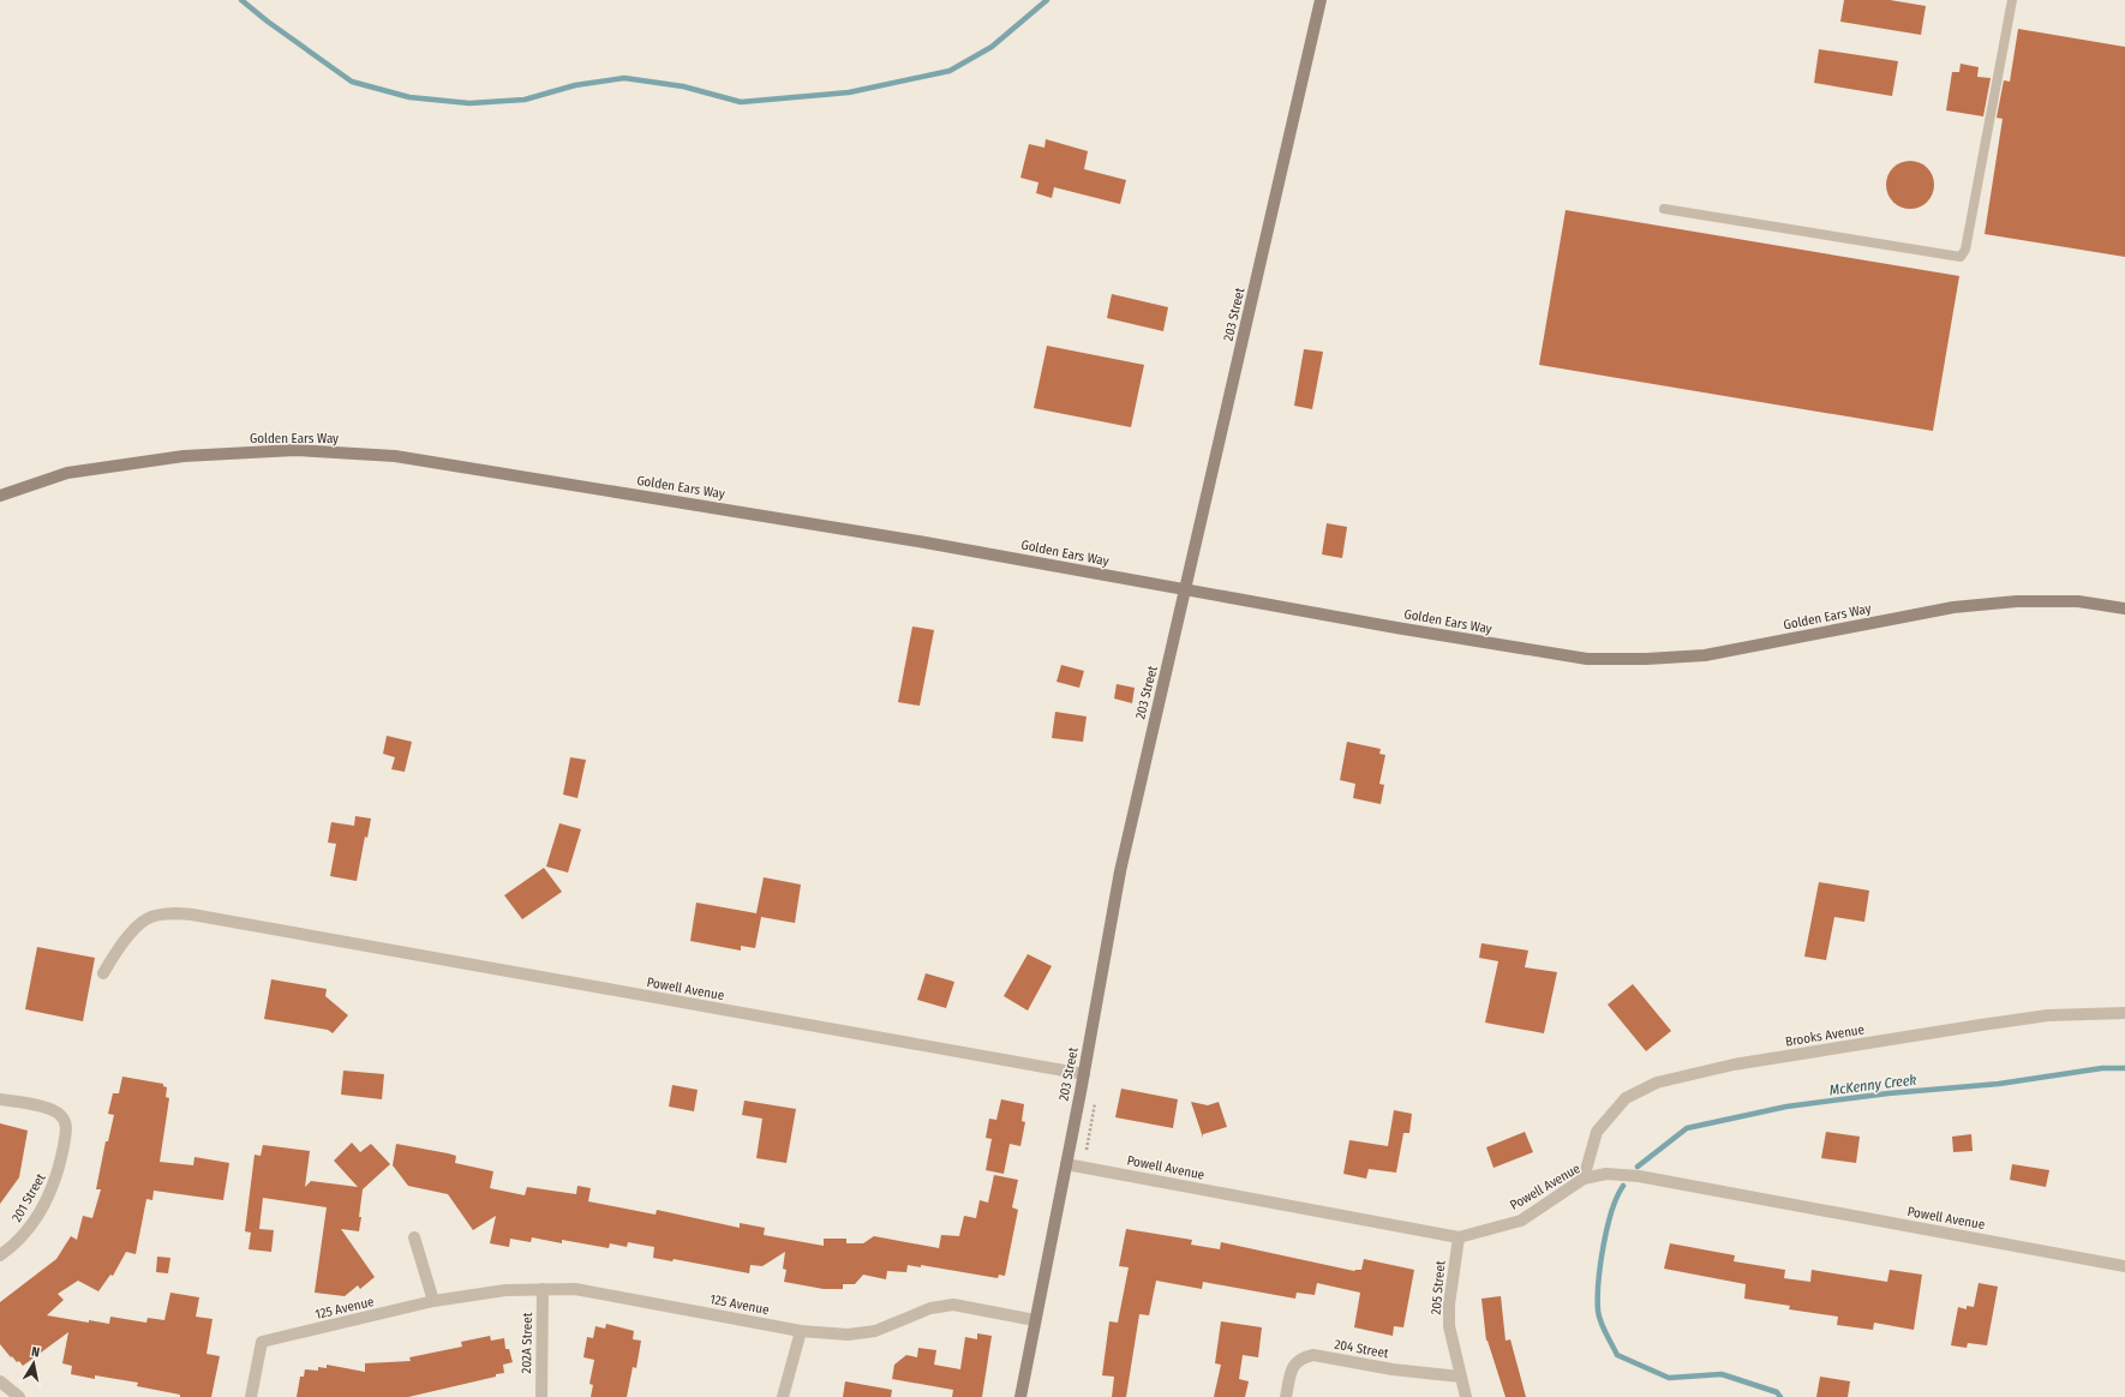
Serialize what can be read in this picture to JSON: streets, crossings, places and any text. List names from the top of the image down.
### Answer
{
  "streets": {
    "main road": ["203 Street", "Golden Ears Way"],
    "street": [
      "Powell Avenue",
      "Brooks Avenue",
      "201 Street",
      "205 Street",
      "125 Avenue",
      "202A Street",
      "204 Street"
    ]
  },
  "crossings": [
    ["203 Street", "Golden Ears Way"],
    ["203 Street", "Powell Avenue"],
    ["203 Street", "125 Avenue"],
    ["Powell Avenue", "Brooks Avenue"],
    ["Powell Avenue", "205 Street"],
    ["205 Street", "204 Street"],
    ["125 Avenue", "202A Street"]
  ],
  "water": ["McKenny Creek"],
  "north": "top"
}
